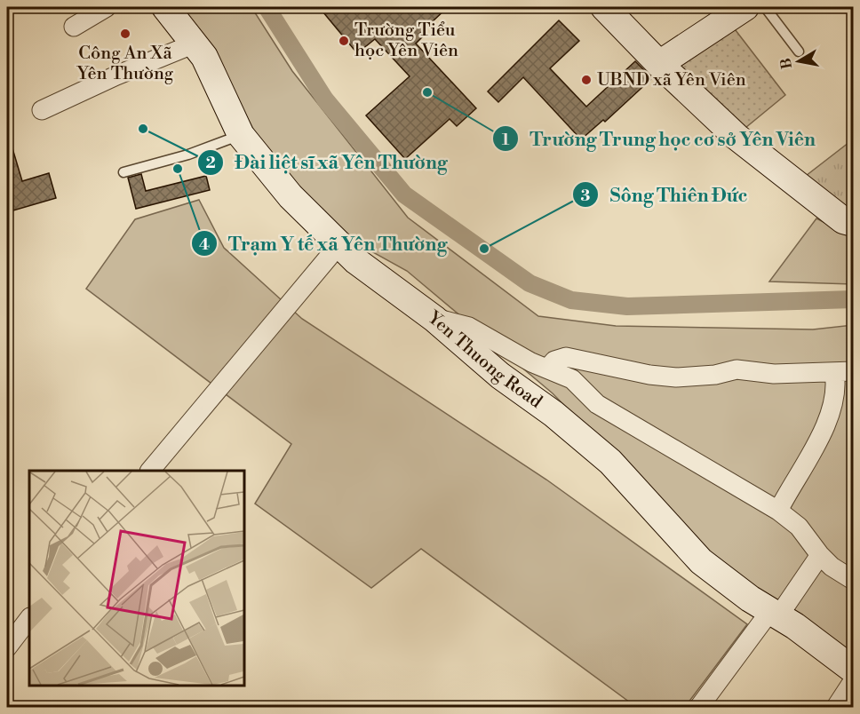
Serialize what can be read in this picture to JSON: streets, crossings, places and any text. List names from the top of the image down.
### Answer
{
  "streets": {
    "main road": ["Yen Thuong Road"]
  },
  "places": [
    "Công An Xã Yên Thường",
    "Trường Tiểu học Yên Viên",
    "UBND xã Yên Viên",
    "Trường Trung học cơ sở Yên Viên",
    "Đài liệt sĩ xã Yên Thường",
    "Trạm Y tế xã Yên Thường",
    "Sông Thiên Đức"
  ],
  "north": "left"
}
